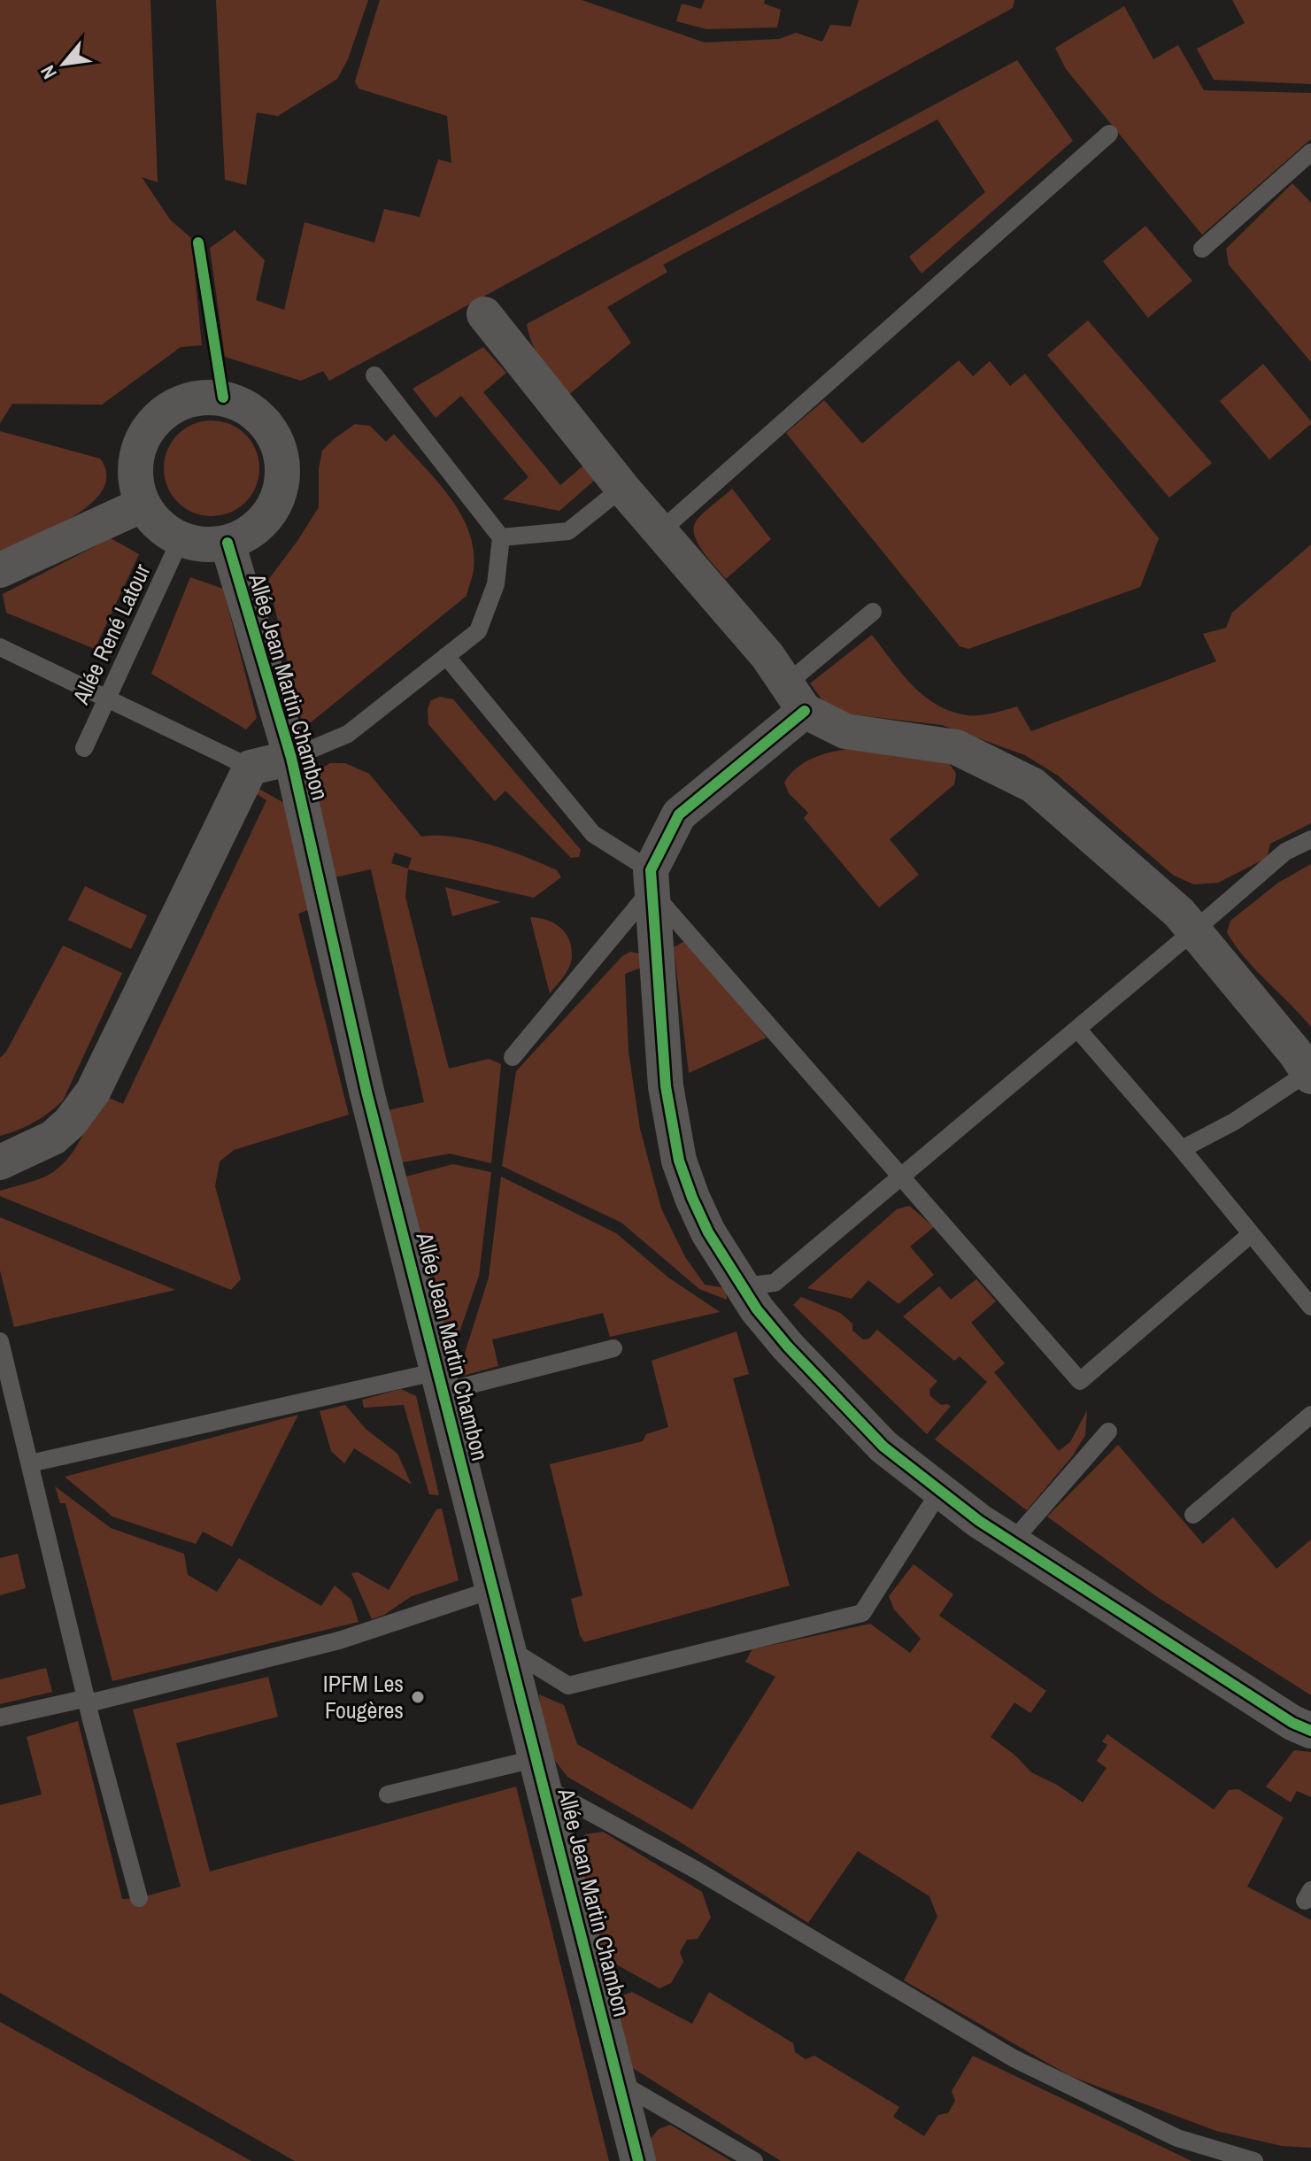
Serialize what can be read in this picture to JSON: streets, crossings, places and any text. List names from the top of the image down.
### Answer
{
  "streets": {
    "street": ["Allée Jean Martin Chambon"],
    "lane": ["Allée René Latour"]
  },
  "crossings": [
    ["Allée René Latour", "Allée Jean Martin Chambon"]
  ],
  "places": ["IPFM Les Fougères"],
  "north": "bottom left"
}
